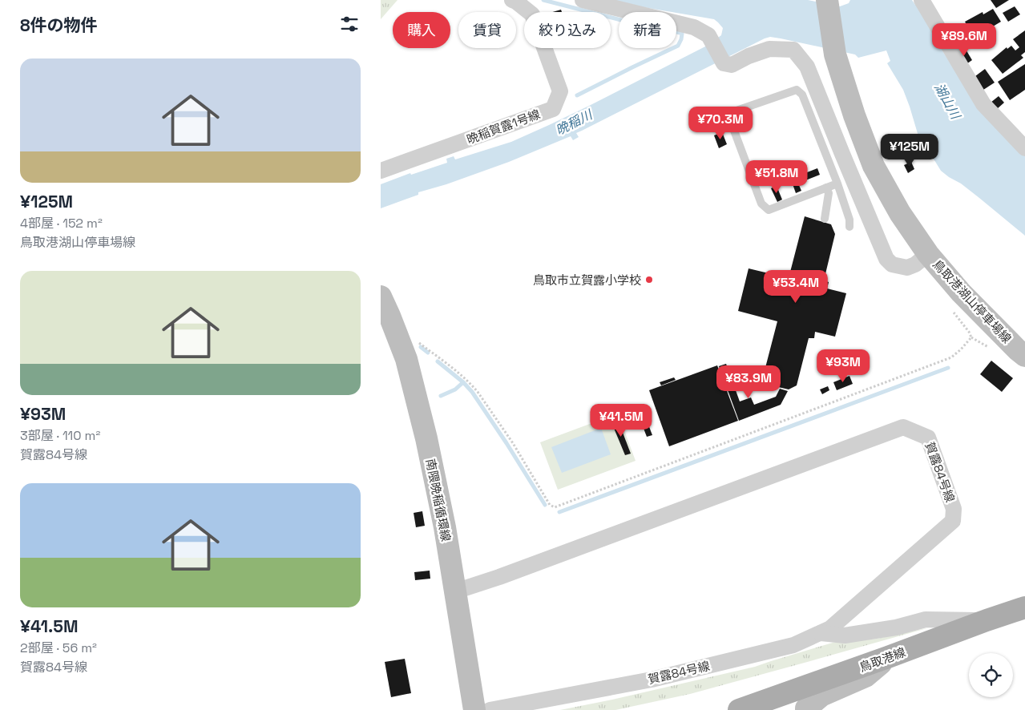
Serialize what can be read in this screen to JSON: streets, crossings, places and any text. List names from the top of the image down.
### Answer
{
  "streets": {
    "main road": ["鳥取港線"],
    "street": [
      "晩稲賀露1号線",
      "鳥取港湖山停車場線",
      "賀露84号線",
      "南隈晩稲循環線"
    ]
  },
  "crossings": [
    ["賀露84号線", "南隈晩稲循環線"]
  ],
  "water": ["湖山川", "晩稲川"],
  "places": ["鳥取市立賀露小学校"],
  "page": {
    "heading": "8件の物件",
    "chip": [
      "購入",
      "賃貸",
      "絞り込み",
      "新着"
    ],
    "price": [
      "¥89.6M",
      "¥70.3M",
      "¥125M",
      "¥51.8M",
      "¥53.4M",
      "¥93M",
      "¥83.9M",
      "¥41.5M"
    ],
    "list": [
      {
        "name": "¥125M",
        "note": "4部屋 · 152 m² · 鳥取港湖山停車場線"
      },
      {
        "name": "¥93M",
        "note": "3部屋 · 110 m² · 賀露84号線"
      },
      {
        "name": "¥41.5M",
        "note": "2部屋 · 56 m² · 賀露84号線"
      }
    ]
  }
}
